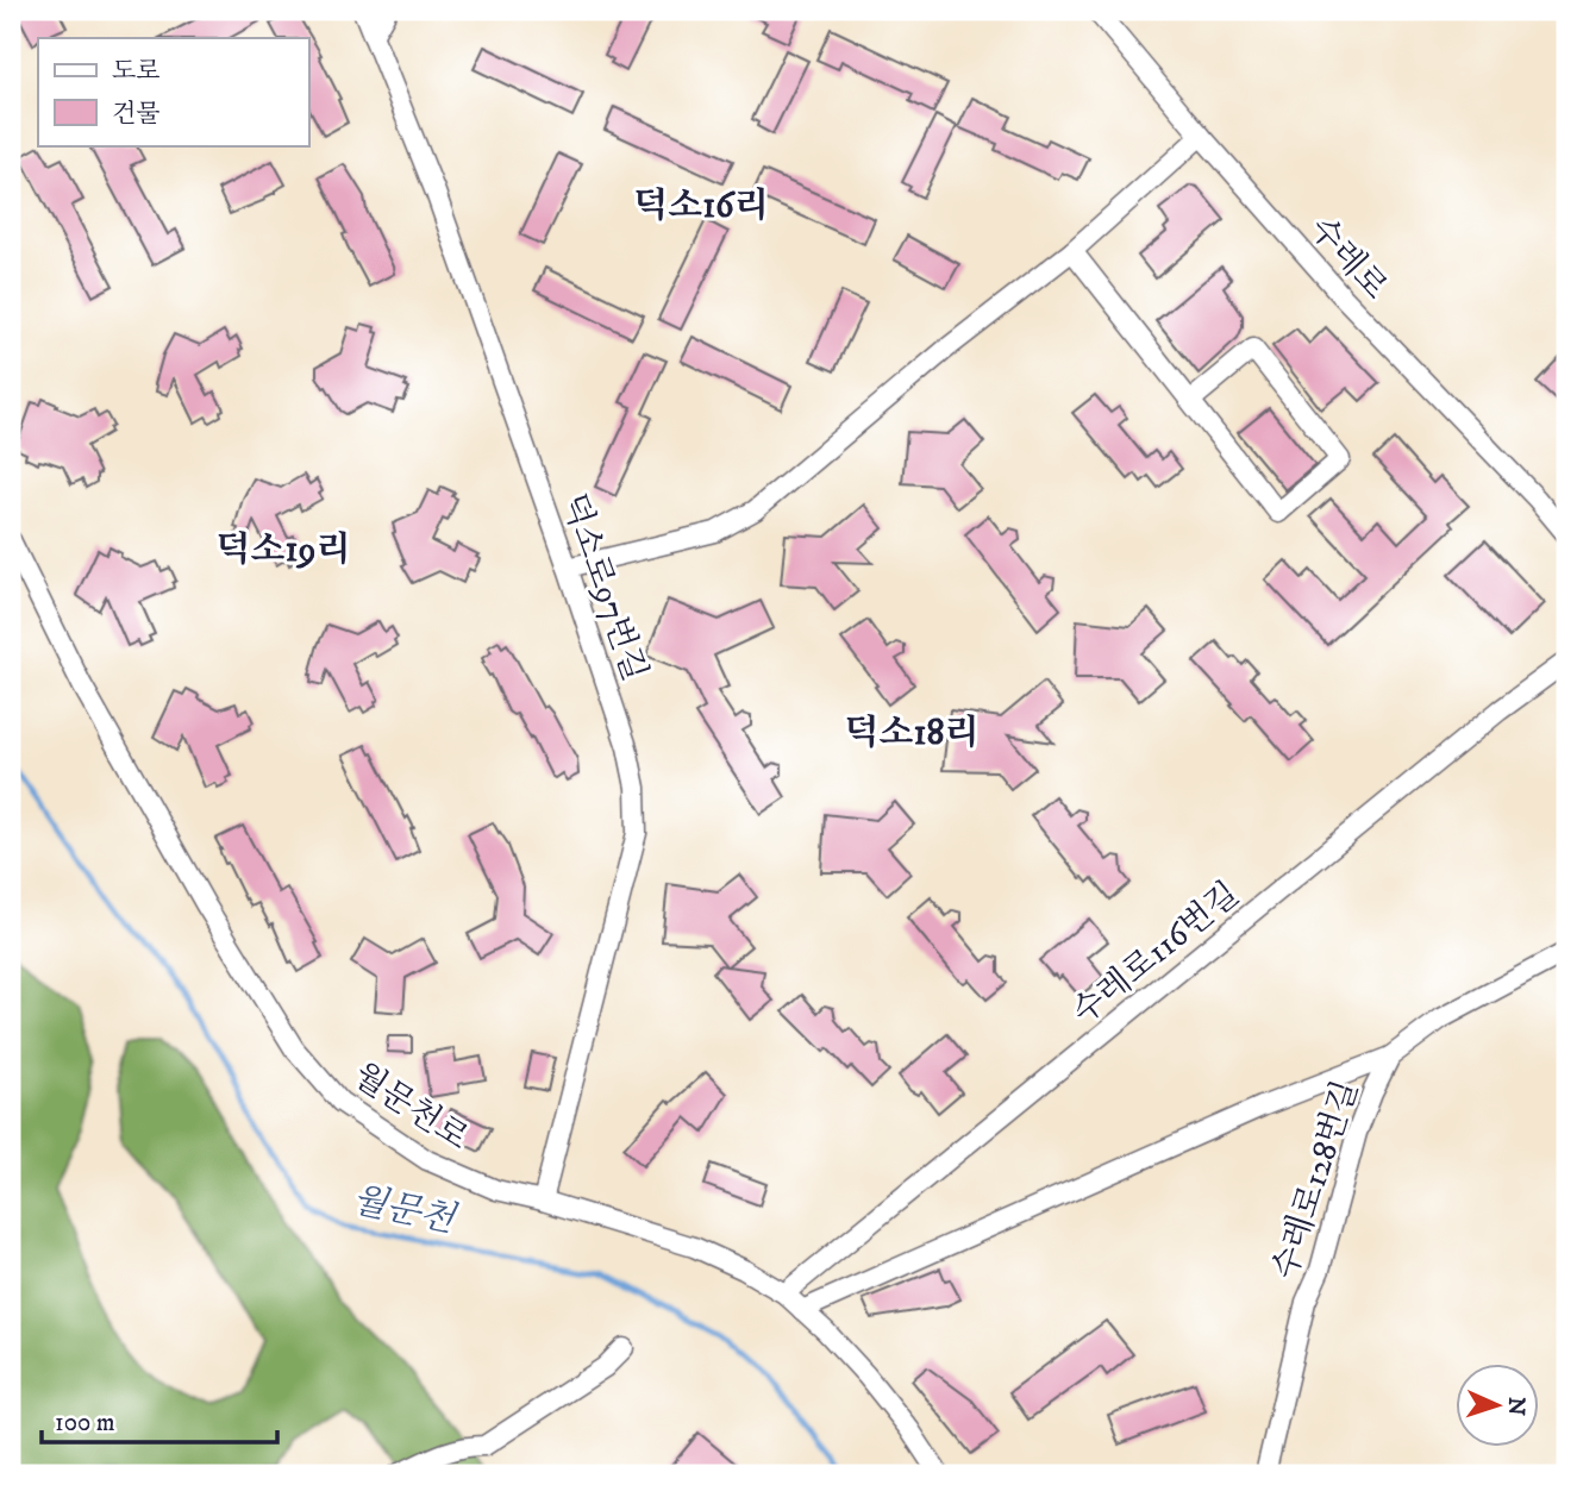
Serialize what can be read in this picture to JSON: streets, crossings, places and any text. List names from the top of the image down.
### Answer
{
  "streets": {
    "street": [
      "수레로",
      "덕소로97번길",
      "수레로116번길",
      "월문천로",
      "수레로128번길"
    ]
  },
  "crossings": [
    ["덕소로97번길", "월문천로"],
    ["수레로116번길", "월문천로"]
  ],
  "districts": ["덕소16리", "덕소19리", "덕소18리"],
  "water": ["월문천"],
  "legend": ["도로", "건물"],
  "scale_bar": "100 m",
  "north": "right"
}
